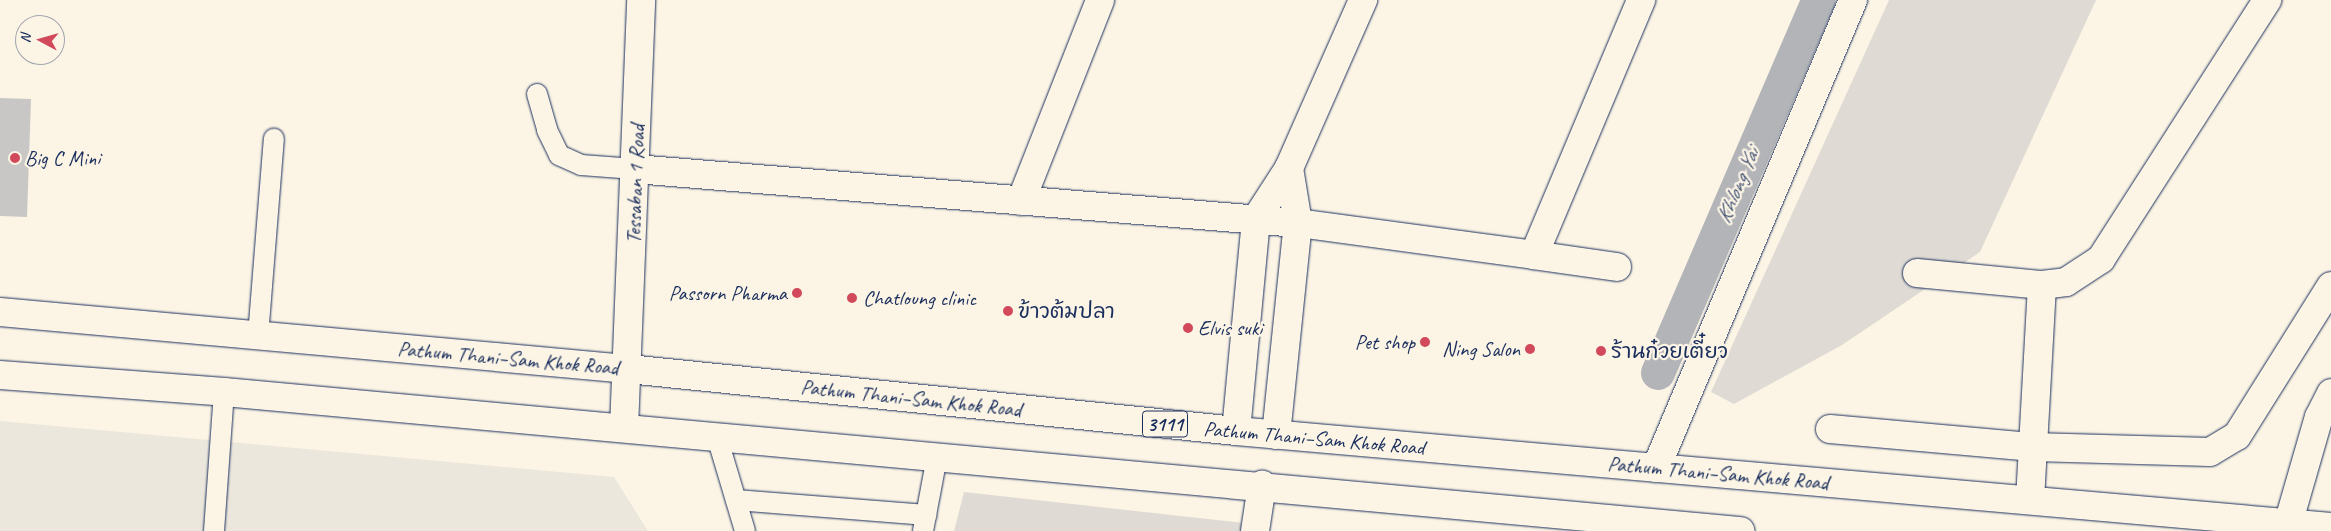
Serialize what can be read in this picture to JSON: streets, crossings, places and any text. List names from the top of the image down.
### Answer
{
  "streets": {
    "street": ["Tessaban 1 Road", "Pathum Thani–Sam Khok Road", "3111"]
  },
  "crossings": [
    ["Tessaban 1 Road", "Pathum Thani–Sam Khok Road"]
  ],
  "water": ["Khlong Yai"],
  "places": [
    "Big C Mini",
    "Passorn Pharma",
    "Chatloung clinic",
    "ข้าวต้มปลา",
    "Elvis suki",
    "Pet shop",
    "Ning Salon",
    "ร้านก๋วยเตี๋ยว"
  ],
  "north": "left"
}
